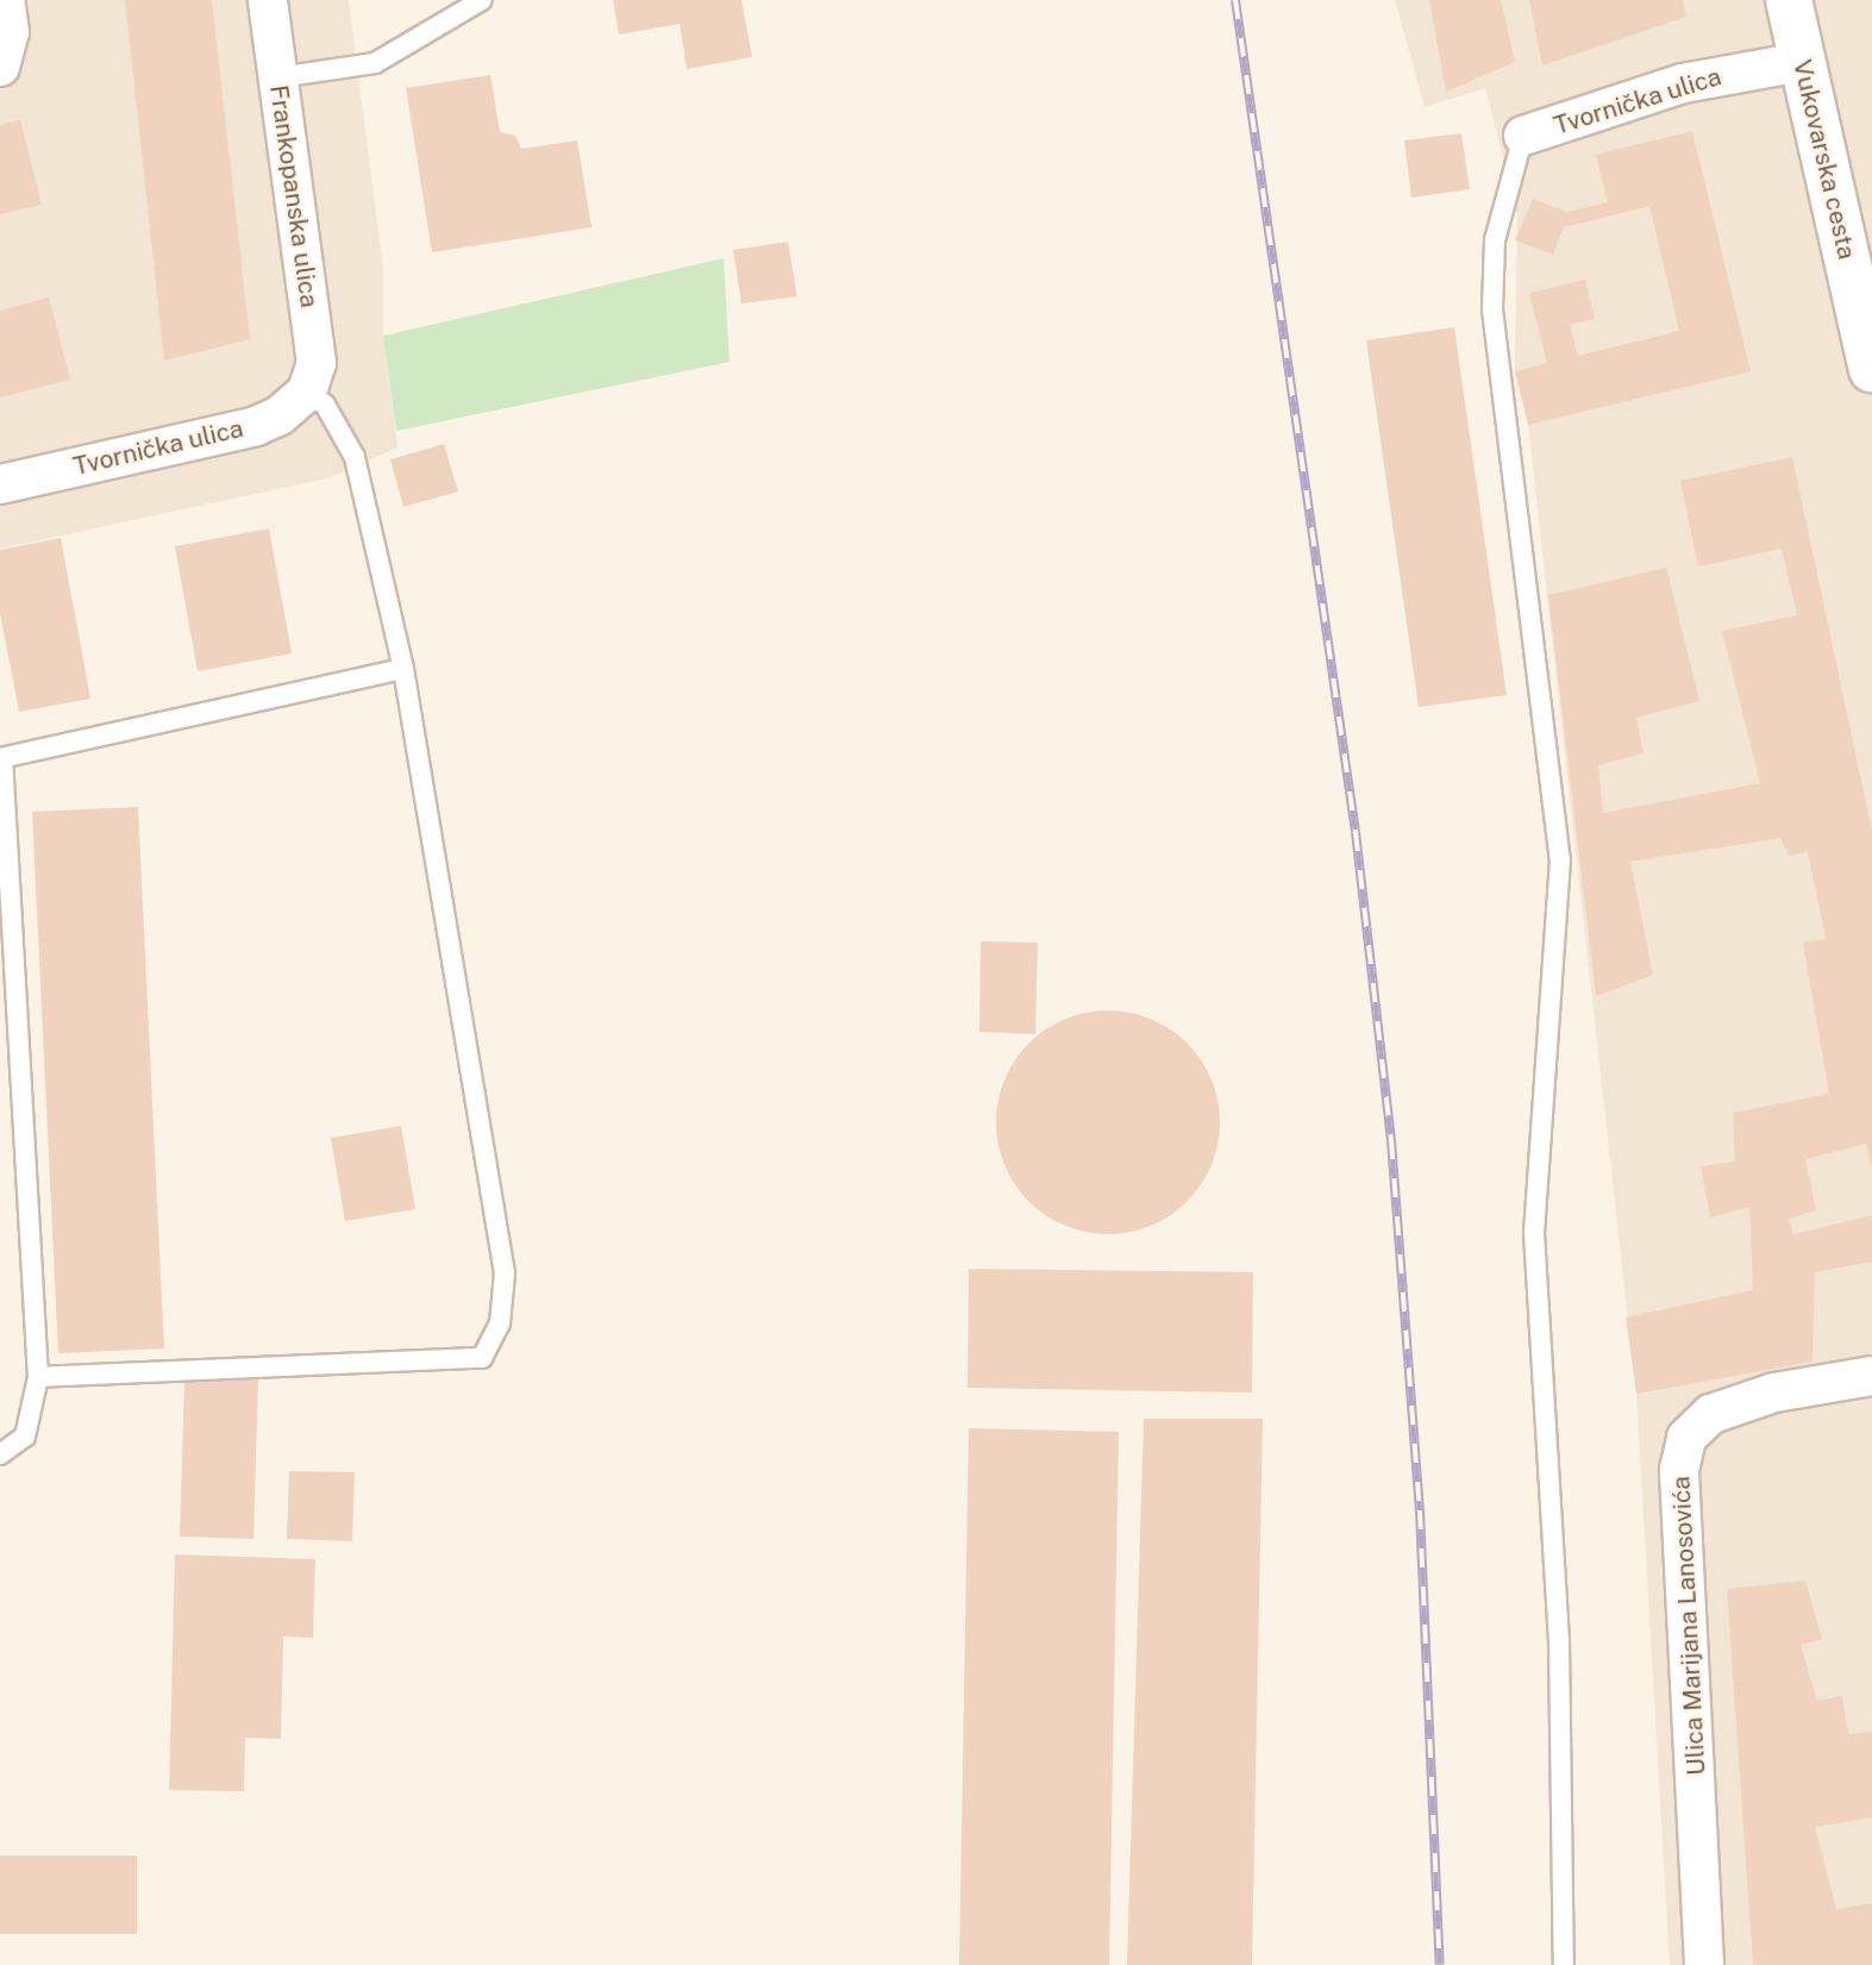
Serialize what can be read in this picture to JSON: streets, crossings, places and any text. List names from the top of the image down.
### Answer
{
  "streets": {
    "main road": ["Vukovarska cesta"],
    "street": ["Tvornička ulica", "Frankopanska ulica", "Ulica Marijana Lanosovića"]
  },
  "crossings": [
    ["Tvornička ulica", "Vukovarska cesta"],
    ["Tvornička ulica", "Frankopanska ulica"]
  ]
}
